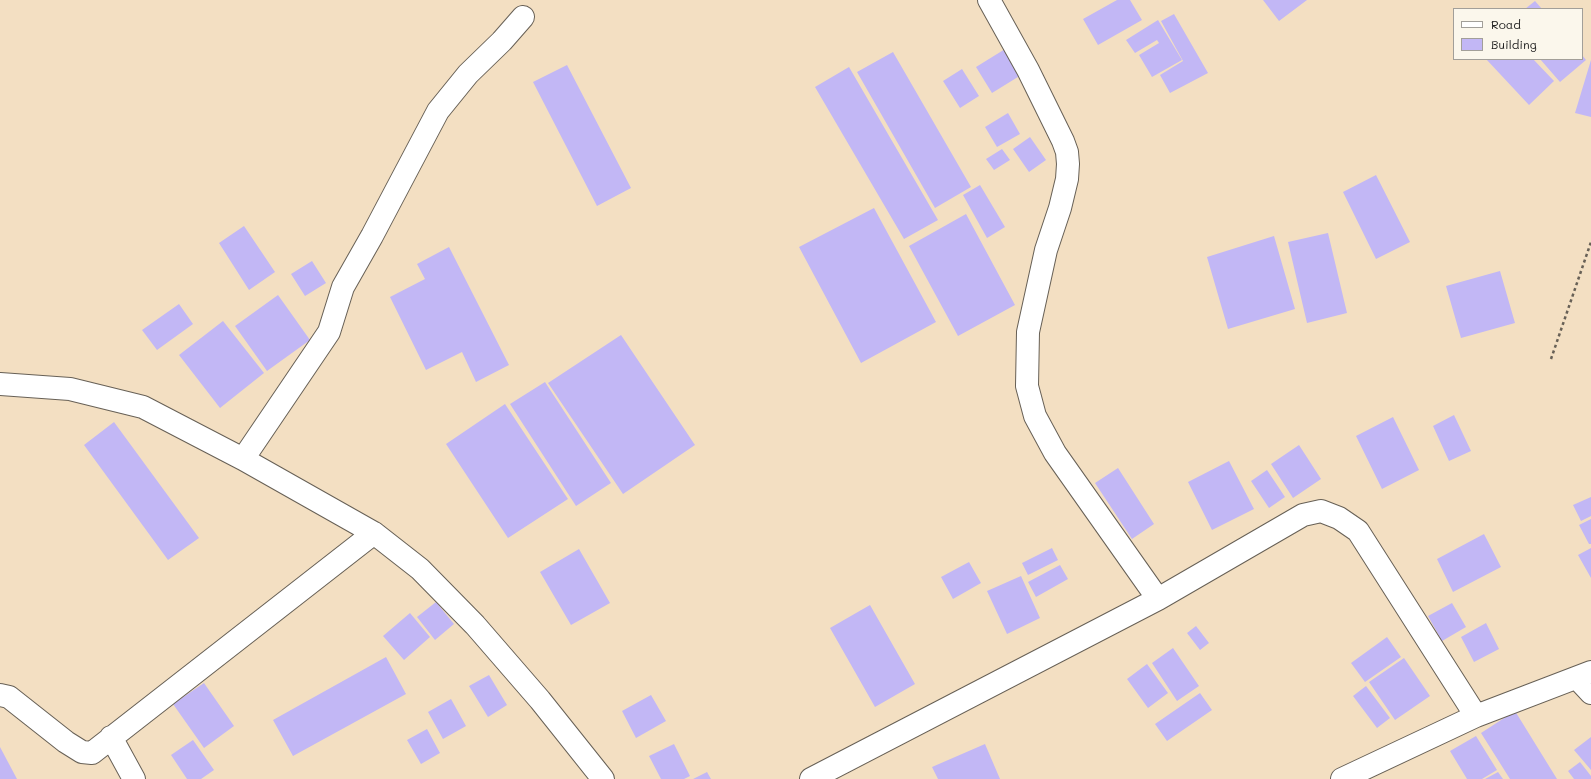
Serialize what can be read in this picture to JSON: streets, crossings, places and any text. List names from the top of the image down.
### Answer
{
  "legend": ["Road", "Building"]
}
